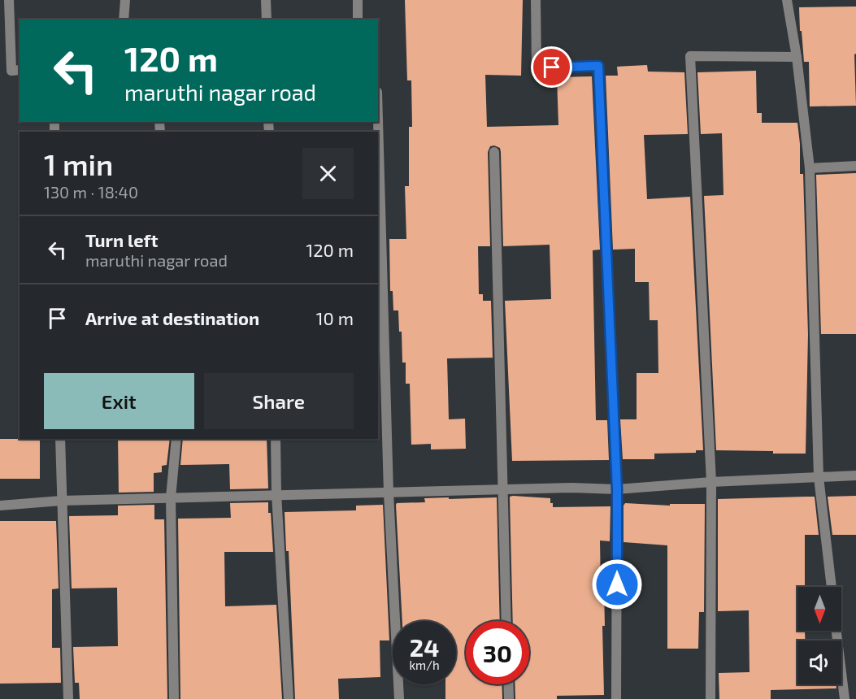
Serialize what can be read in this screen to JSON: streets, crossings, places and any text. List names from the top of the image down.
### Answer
{
  "north": "bottom",
  "page": {
    "turn": ["120 m", "maruthi nagar road"],
    "heading": ["1 min", "130 m · 18:40"],
    "list": [
      {
        "name": "Turn left",
        "note": "maruthi nagar road",
        "value": "120 m"
      },
      {
        "name": "Arrive at destination",
        "value": "10 m"
      }
    ],
    "buttons": ["Exit", "Share"],
    "speed": "24 km/h",
    "limit": "30"
  }
}
